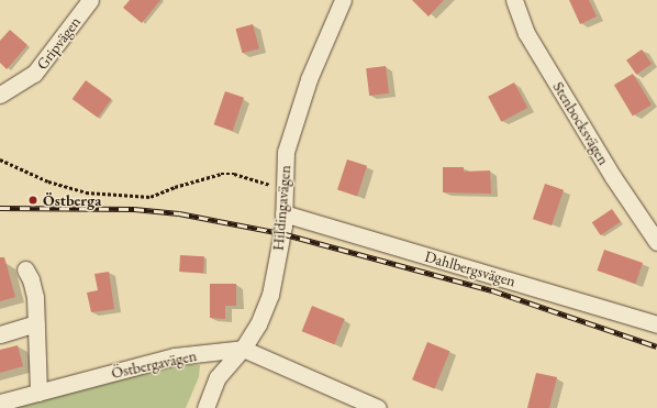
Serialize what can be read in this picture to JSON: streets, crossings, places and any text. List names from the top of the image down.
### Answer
{
  "streets": {
    "street": [
      "Gripvägen",
      "Stenbocksvägen",
      "Hildingavägen",
      "Dahlbergsvägen",
      "Östbergavägen"
    ]
  },
  "crossings": [
    ["Hildingavägen", "Dahlbergsvägen"],
    ["Hildingavägen", "Östbergavägen"]
  ],
  "places": ["Östberga"]
}
